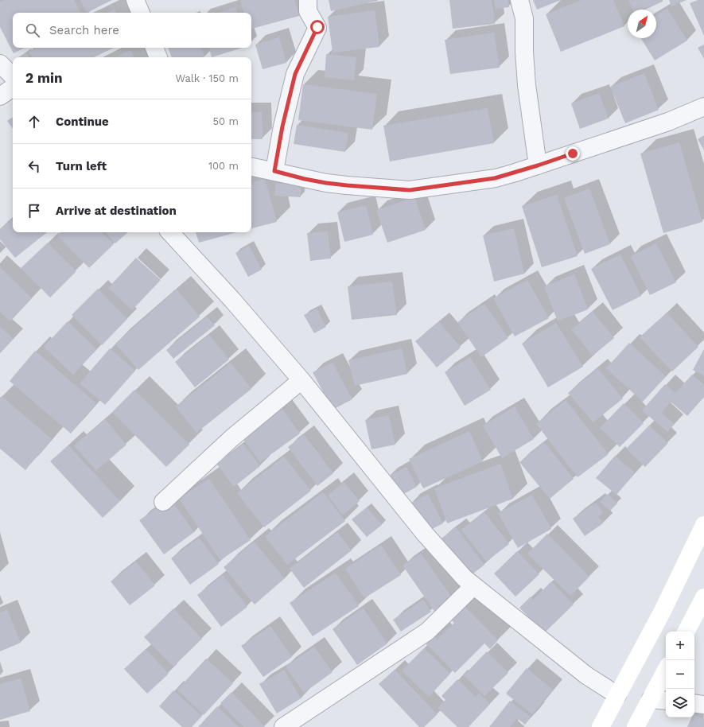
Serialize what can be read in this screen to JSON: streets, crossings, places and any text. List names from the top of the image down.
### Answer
{
  "north": "top right",
  "page": {
    "search": "Search here",
    "heading": ["2 min", "Walk · 150 m"],
    "list": [
      ["Continue", "50 m"],
      ["Turn left", "100 m"],
      "Arrive at destination"
    ],
    "map_buttons": ["+", "−"]
  }
}
